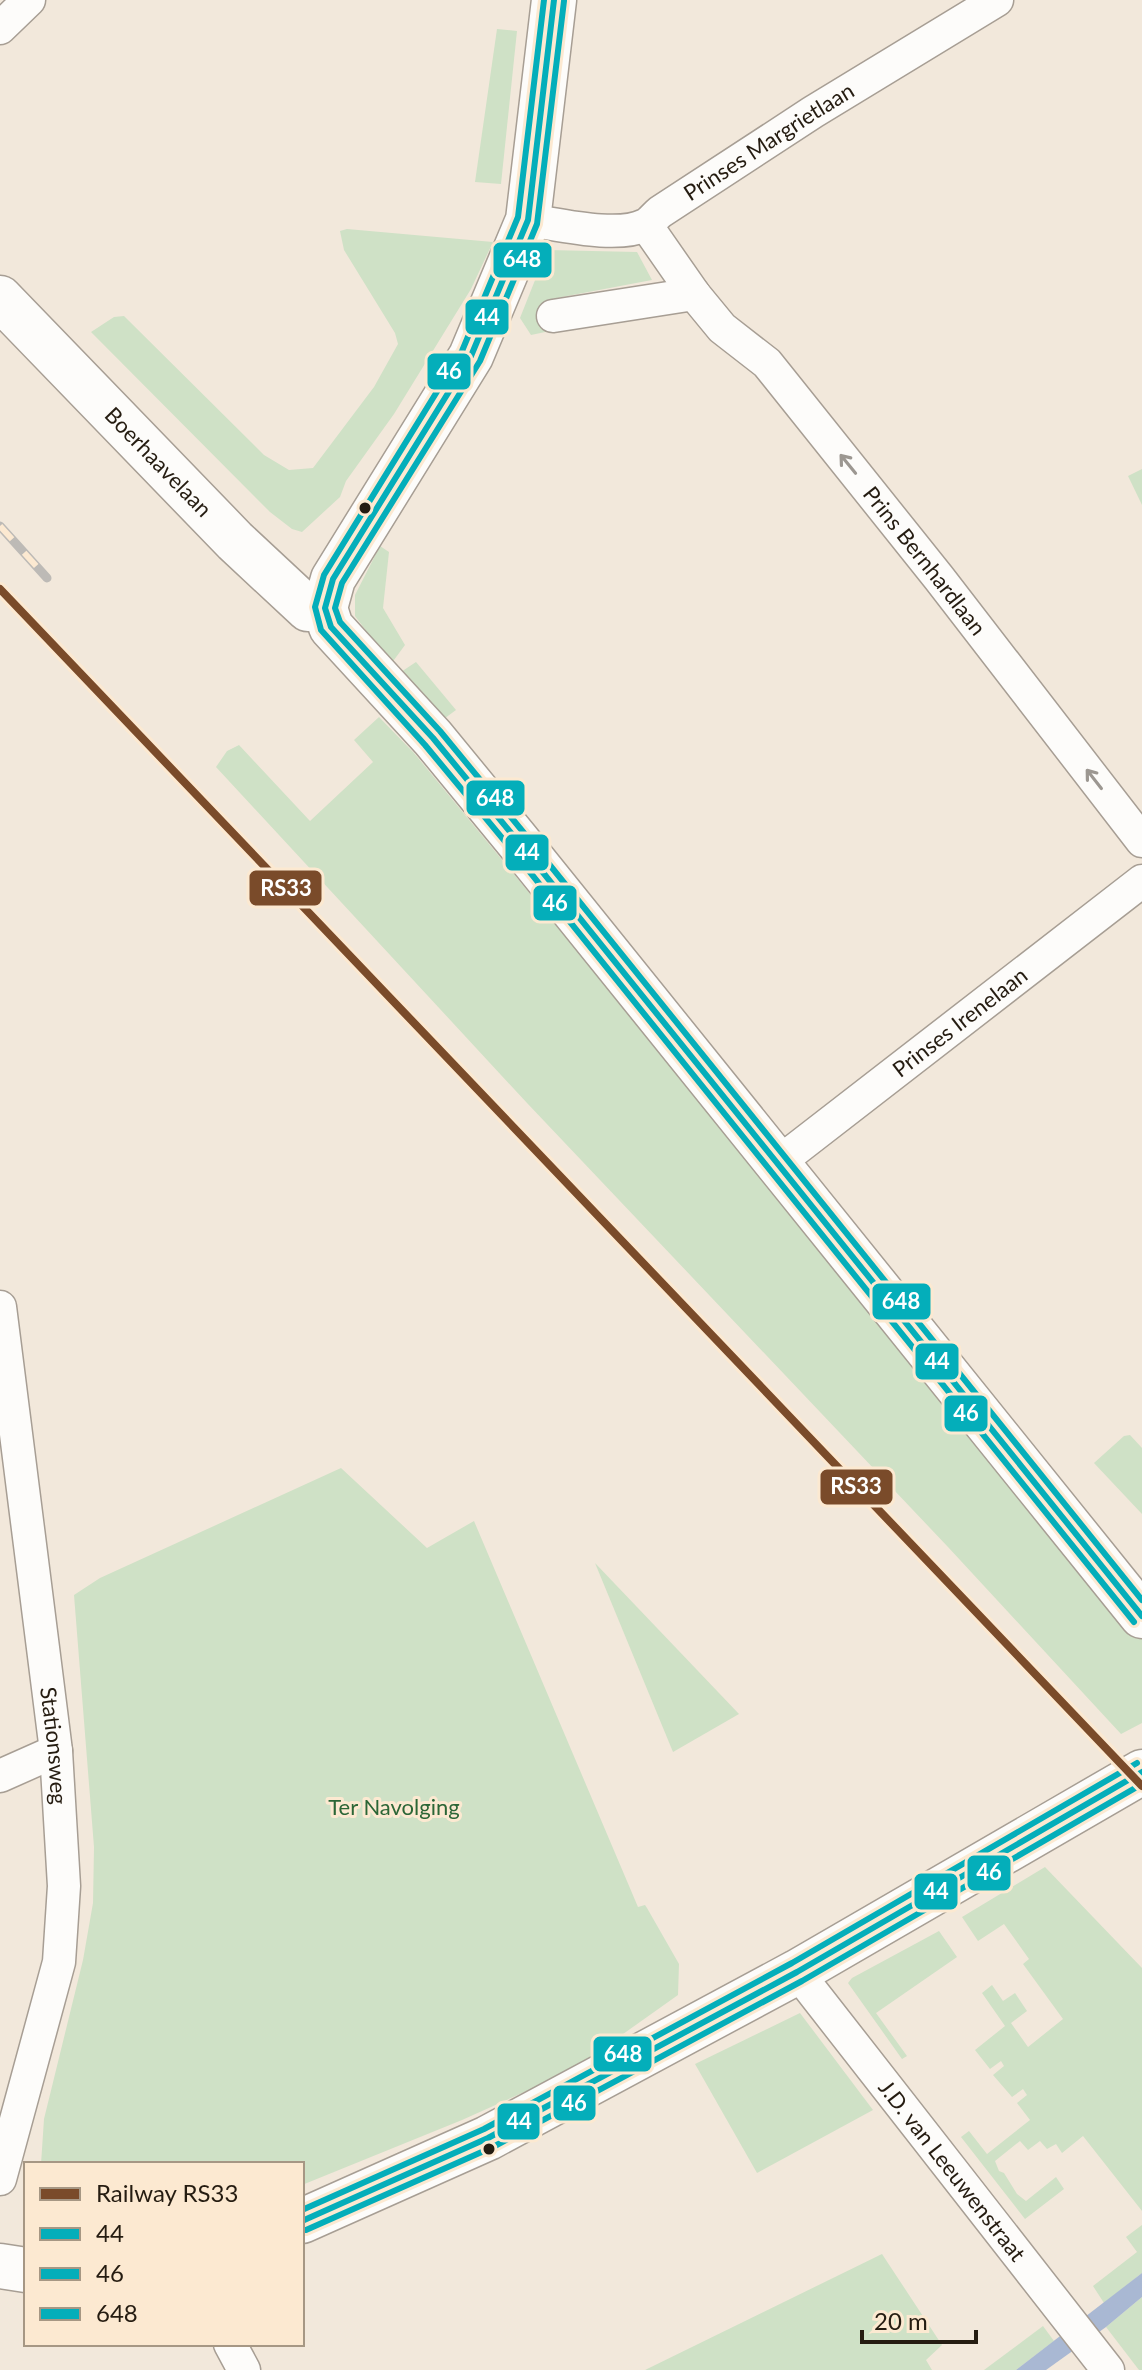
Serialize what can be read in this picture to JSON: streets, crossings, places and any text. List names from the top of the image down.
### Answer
{
  "streets": {
    "street": [
      "Prinses Margrietlaan",
      "Boerhaavelaan",
      "Prins Bernhardlaan",
      "Prinses Irenelaan",
      "Stationsweg",
      "J.D. van Leeuwenstraat"
    ]
  },
  "crossings": [
    ["Prinses Margrietlaan", "Prins Bernhardlaan"]
  ],
  "one_way": ["Prins Bernhardlaan"],
  "parks": ["Ter Navolging"],
  "lines": [
    "transit line 44",
    "transit line 46",
    "transit line 648",
    "rail line RS33"
  ],
  "legend": [
    "Railway RS33",
    "44",
    "46",
    "648"
  ],
  "scale_bar": "20 m"
}
